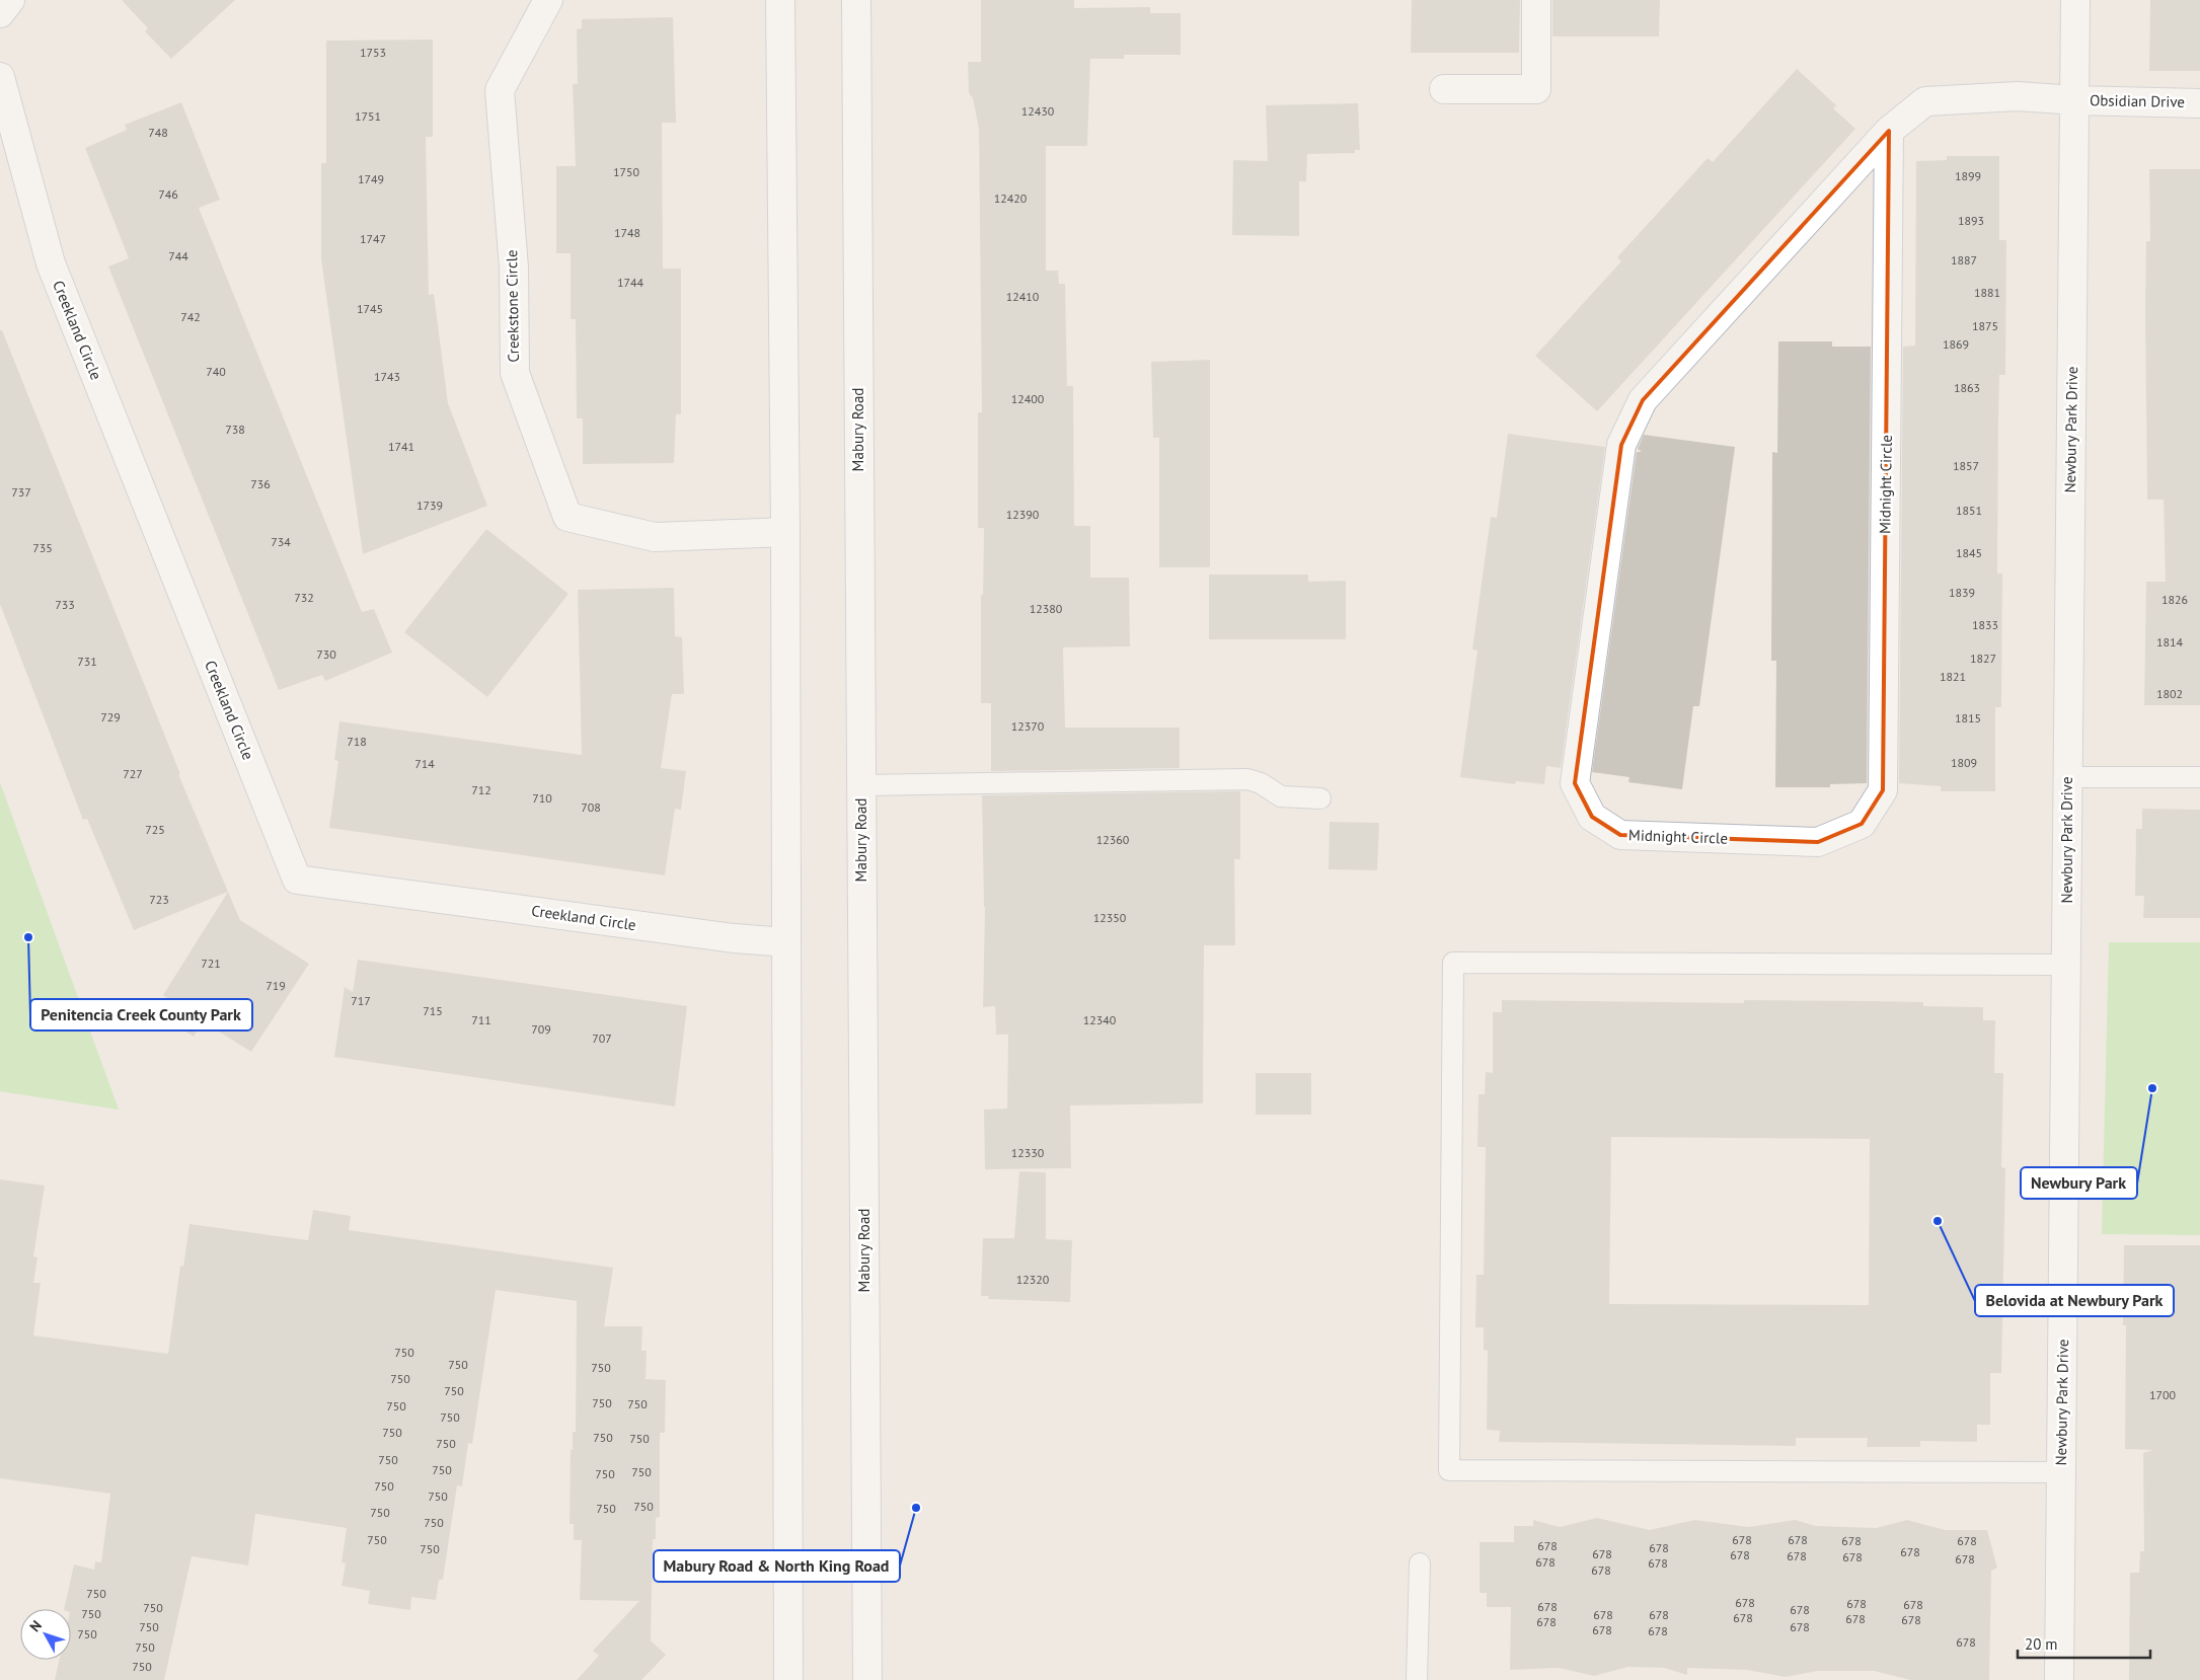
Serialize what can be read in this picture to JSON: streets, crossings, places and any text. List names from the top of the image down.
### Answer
{
  "streets": {
    "street": [
      "Obsidian Drive",
      "Creekstone Circle",
      "Creekland Circle",
      "Mabury Road",
      "Newbury Park Drive",
      "Midnight Circle"
    ]
  },
  "crossings": [
    ["Obsidian Drive", "Newbury Park Drive"],
    ["Obsidian Drive", "Midnight Circle"],
    ["Newbury Park Drive", "Midnight Circle"]
  ],
  "places": [
    "Penitencia Creek County Park",
    "Newbury Park",
    "Belovida at Newbury Park",
    "Mabury Road & North King Road"
  ],
  "house_numbers": [
    "1753",
    "12430",
    "1751",
    "748",
    "1750",
    "1899",
    "1749",
    "746",
    "12420",
    "1893",
    "1748",
    "1747",
    "744",
    "1887",
    "1744",
    "1881",
    "12410",
    "1745",
    "742",
    "1875",
    "1869",
    "740",
    "1743",
    "1863",
    "12400",
    "738",
    "1741",
    "1857",
    "736",
    "737",
    "1739",
    "1851",
    "12390",
    "734",
    "735",
    "1845",
    "1839",
    "732",
    "1826",
    "733",
    "12380",
    "1833",
    "1814",
    "730",
    "1827",
    "731",
    "1821",
    "1802",
    "729",
    "1815",
    "12370",
    "718",
    "1809",
    "714",
    "727",
    "712",
    "710",
    "708",
    "725",
    "12360",
    "723",
    "12350",
    "721",
    "719",
    "717",
    "715",
    "711",
    "12340",
    "709",
    "707",
    "12330",
    "12320",
    "750",
    "750",
    "750",
    "750",
    "750",
    "1700",
    "750",
    "750",
    "750",
    "750",
    "750",
    "750",
    "750",
    "750",
    "750",
    "750",
    "750",
    "750",
    "750",
    "750",
    "750",
    "750",
    "750",
    "750",
    "750",
    "678",
    "678",
    "678",
    "678",
    "678",
    "678",
    "750",
    "678",
    "678",
    "678",
    "678",
    "678",
    "678",
    "678",
    "678",
    "678",
    "750",
    "678",
    "678",
    "678",
    "678",
    "750",
    "678",
    "750",
    "678",
    "678",
    "678",
    "678",
    "678",
    "678",
    "750",
    "678",
    "678",
    "678",
    "750",
    "678",
    "750",
    "750"
  ],
  "scale_bar": "20 m",
  "north": "top left"
}
